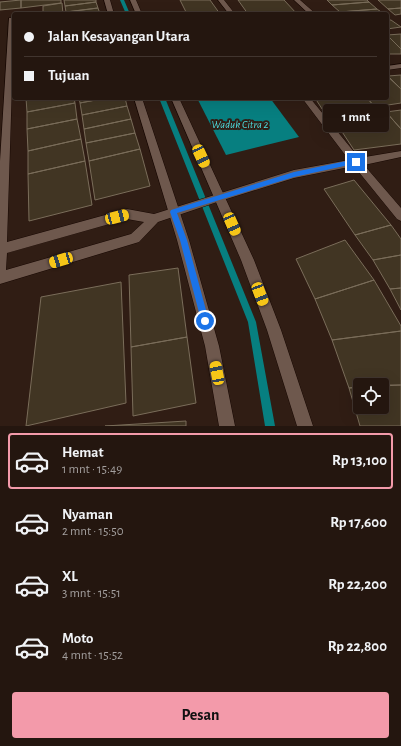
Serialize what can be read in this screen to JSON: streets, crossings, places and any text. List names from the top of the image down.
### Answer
{
  "water": ["Waduk Citra 2"],
  "page": {
    "banner": ["Jalan Kesayangan Utara", "Tujuan"],
    "bubble": "1 mnt",
    "list": [
      {
        "name": "Hemat",
        "note": "1 mnt · 15:49",
        "value": "Rp 13,100"
      },
      {
        "name": "Nyaman",
        "note": "2 mnt · 15:50",
        "value": "Rp 17,600"
      },
      {
        "name": "XL",
        "note": "3 mnt · 15:51",
        "value": "Rp 22,200"
      },
      {
        "name": "Moto",
        "note": "4 mnt · 15:52",
        "value": "Rp 22,800"
      }
    ],
    "buttons": "Pesan"
  }
}
